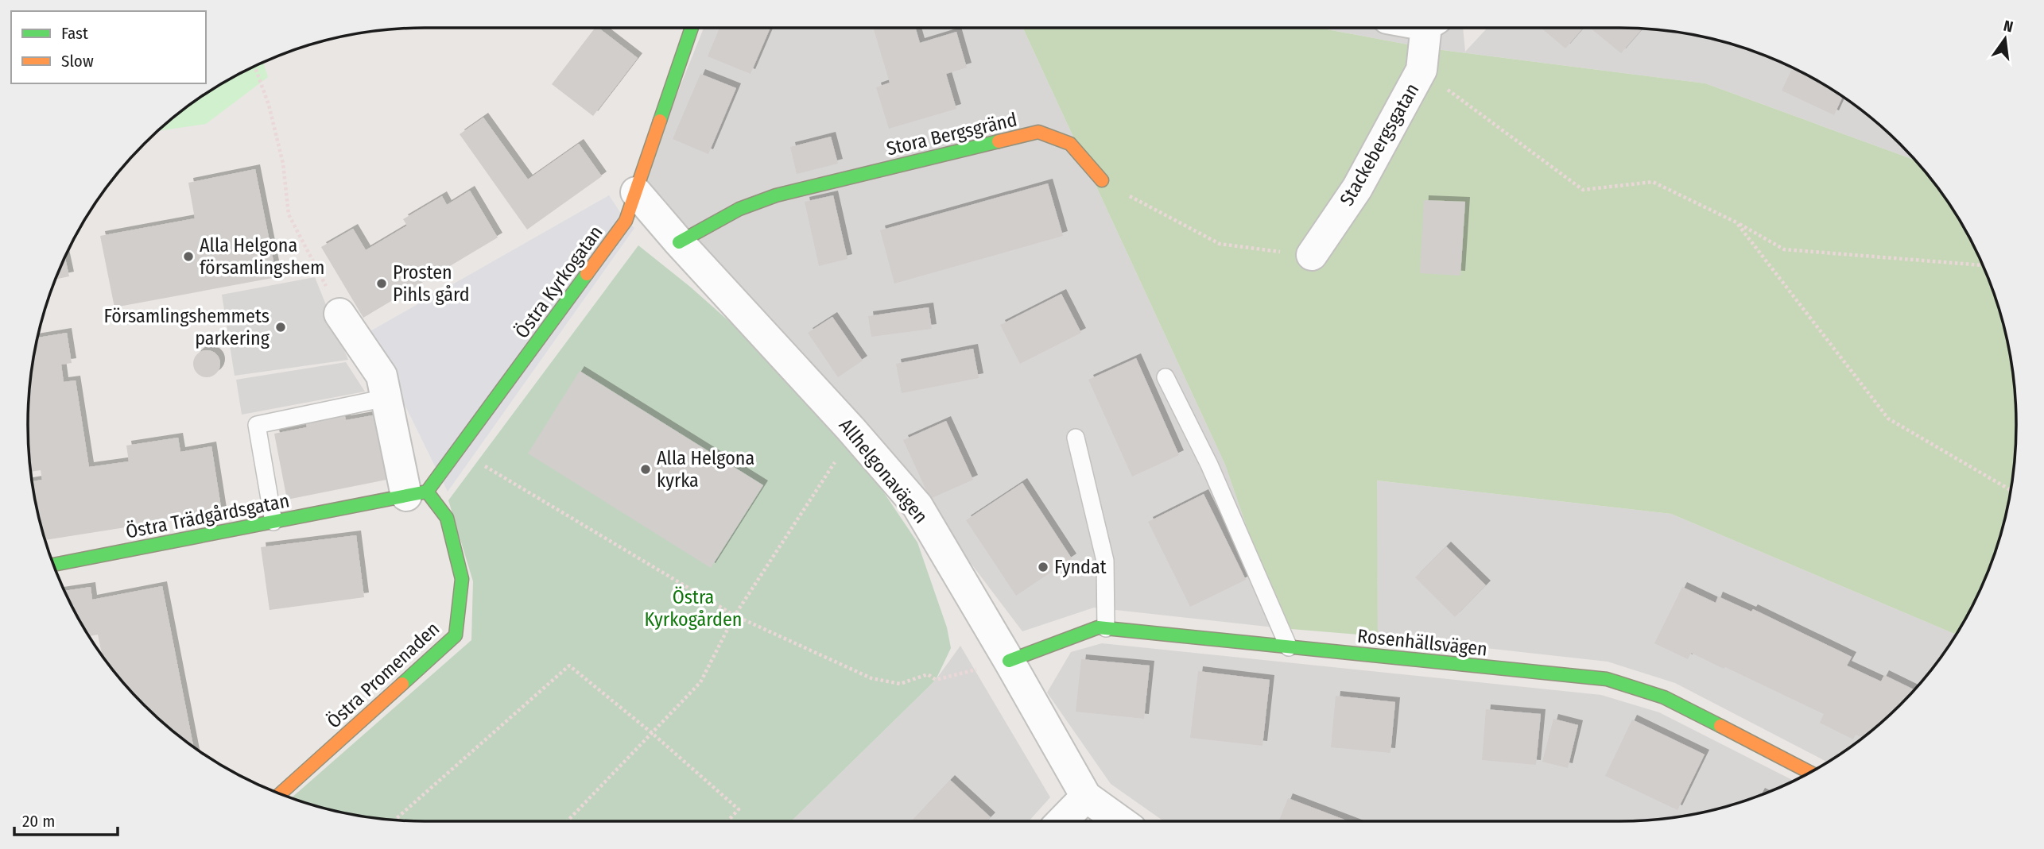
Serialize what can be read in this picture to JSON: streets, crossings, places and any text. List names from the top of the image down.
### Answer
{
  "streets": {
    "street": [
      "Stora Bergsgränd",
      "Stackebergsgatan",
      "Östra Kyrkogatan",
      "Allhelgonavägen",
      "Östra Trädgårdsgatan",
      "Rosenhällsvägen",
      "Östra Promenaden"
    ]
  },
  "crossings": [
    ["Stora Bergsgränd", "Allhelgonavägen"],
    ["Östra Kyrkogatan", "Allhelgonavägen"],
    ["Östra Kyrkogatan", "Östra Trädgårdsgatan"],
    ["Östra Kyrkogatan", "Östra Promenaden"],
    ["Allhelgonavägen", "Rosenhällsvägen"],
    ["Östra Trädgårdsgatan", "Östra Promenaden"]
  ],
  "parks": ["Östra Kyrkogården"],
  "places": [
    "Alla Helgona församlingshem",
    "Prosten Pihls gård",
    "Församlingshemmets parkering",
    "Alla Helgona kyrka",
    "Fyndat"
  ],
  "legend": ["Fast", "Slow"],
  "scale_bar": "20 m",
  "north": "top"
}
